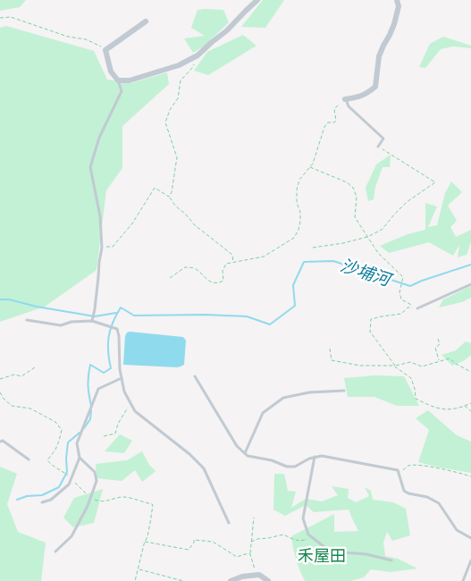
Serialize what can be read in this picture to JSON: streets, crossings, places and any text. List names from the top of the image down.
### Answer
{
  "water": ["沙埔河"],
  "parks": ["禾屋田"]
}
